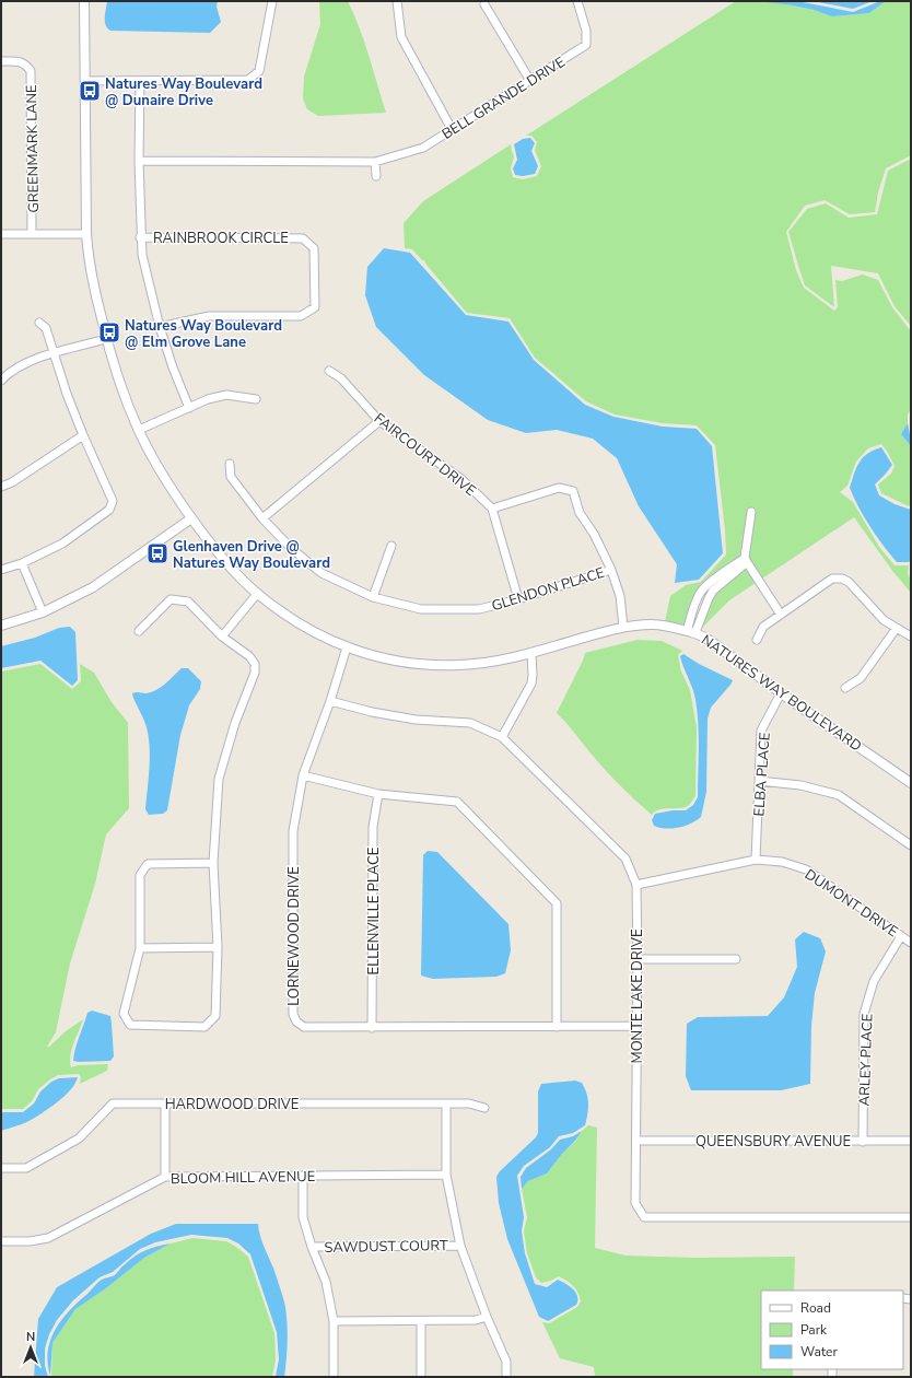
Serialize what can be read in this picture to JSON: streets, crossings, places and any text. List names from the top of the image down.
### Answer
{
  "streets": {
    "street": [
      "BELL GRANDE DRIVE",
      "GREENMARK LANE",
      "RAINBROOK CIRCLE",
      "FAIRCOURT DRIVE",
      "GLENDON PLACE",
      "NATURES WAY BOULEVARD",
      "ELBA PLACE",
      "DUMONT DRIVE",
      "ELLENVILLE PLACE",
      "LORNEWOOD DRIVE",
      "MONTE LAKE DRIVE",
      "ARLEY PLACE",
      "HARDWOOD DRIVE",
      "QUEENSBURY AVENUE",
      "BLOOM HILL AVENUE",
      "SAWDUST COURT"
    ]
  },
  "crossings": [
    ["FAIRCOURT DRIVE", "GLENDON PLACE"],
    ["NATURES WAY BOULEVARD", "ELBA PLACE"],
    ["NATURES WAY BOULEVARD", "LORNEWOOD DRIVE"],
    ["ELBA PLACE", "DUMONT DRIVE"],
    ["DUMONT DRIVE", "MONTE LAKE DRIVE"],
    ["DUMONT DRIVE", "ARLEY PLACE"],
    ["ELLENVILLE PLACE", "LORNEWOOD DRIVE"],
    ["LORNEWOOD DRIVE", "MONTE LAKE DRIVE"],
    ["MONTE LAKE DRIVE", "QUEENSBURY AVENUE"],
    ["ARLEY PLACE", "QUEENSBURY AVENUE"]
  ],
  "places": {
    "bus stop": ["Natures Way Boulevard @ Dunaire Drive", "Natures Way Boulevard @ Elm Grove Lane", "Glenhaven Drive @ Natures Way Boulevard"]
  },
  "legend": ["Road", "Park", "Water"],
  "north": "top"
}
